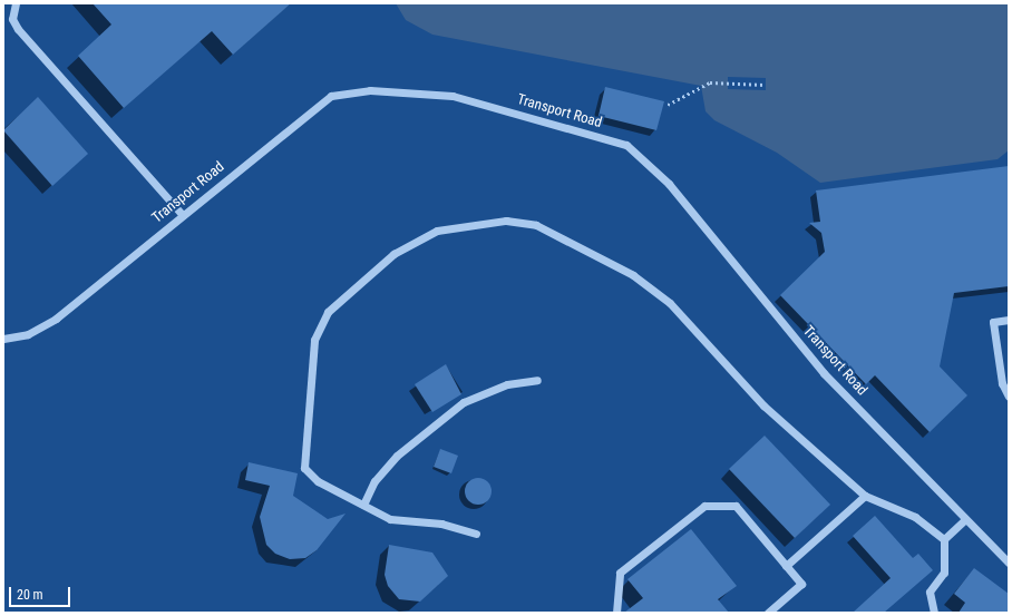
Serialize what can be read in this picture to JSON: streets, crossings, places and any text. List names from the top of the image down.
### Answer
{
  "streets": {
    "lane": ["Transport Road"]
  },
  "scale_bar": "20 m"
}
